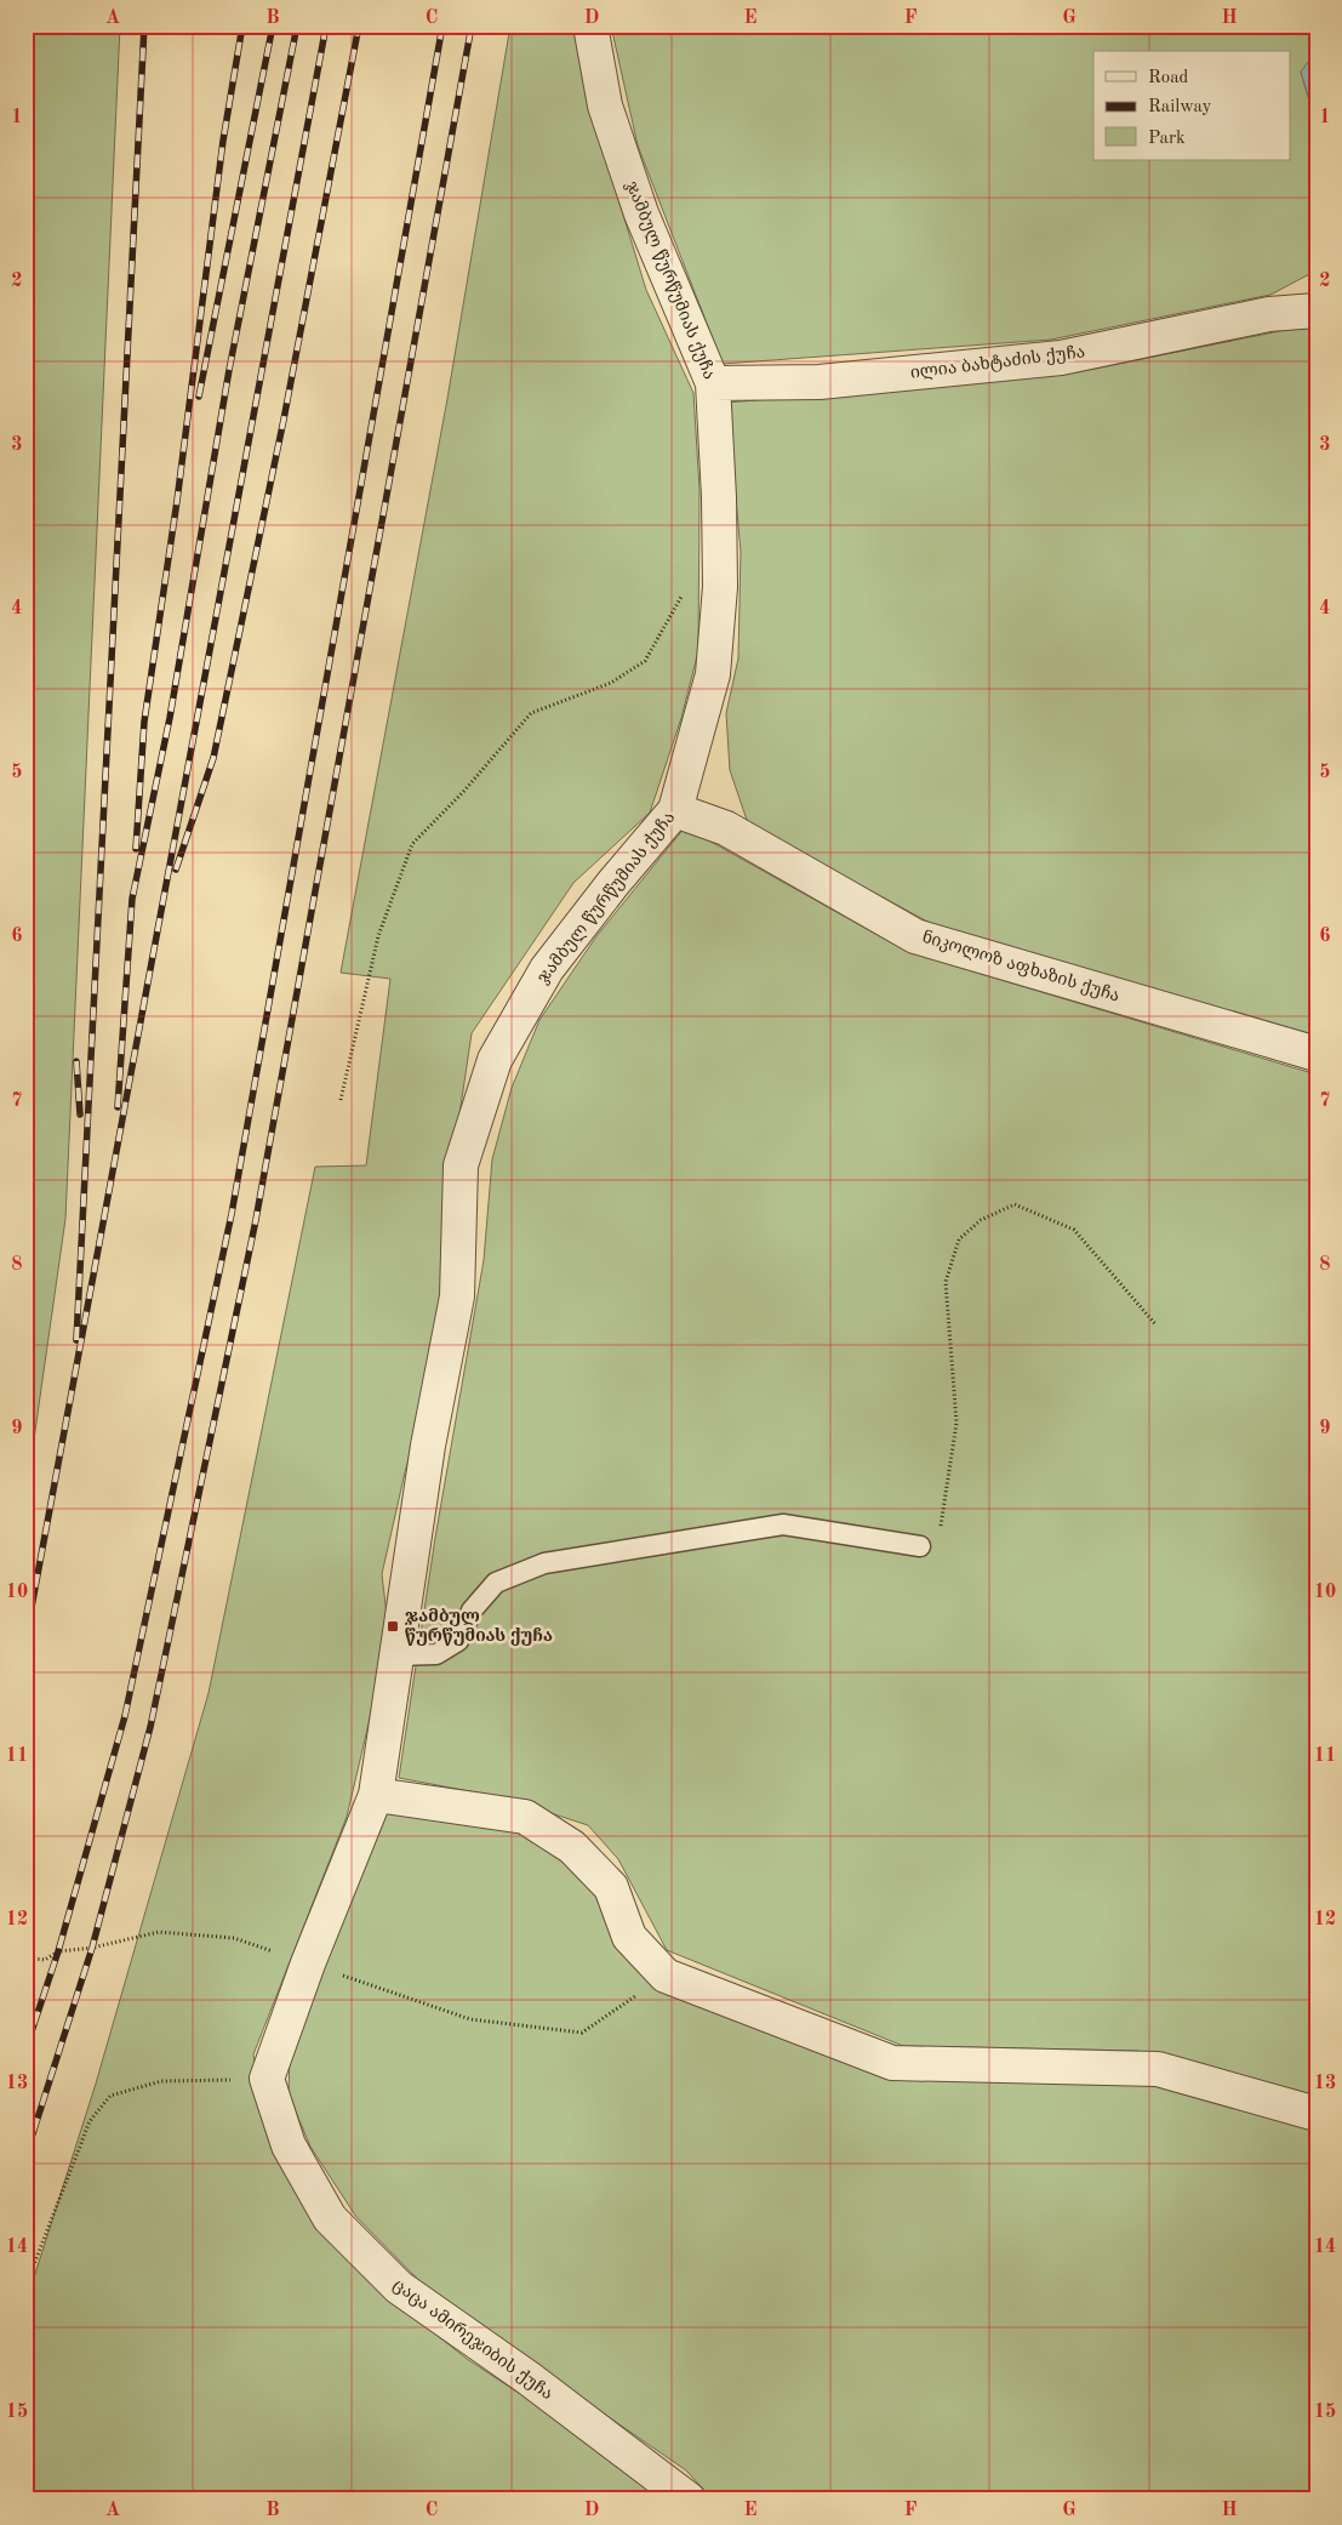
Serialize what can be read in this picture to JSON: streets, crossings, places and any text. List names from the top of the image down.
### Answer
{
  "streets": {
    "street": [
      "ჯამბულ წურწუმიას ქუჩა",
      "ილია ბახტაძის ქუჩა",
      "ნიკოლოზ აფხაზის ქუჩა",
      "ცაცა ამირეჯიბის ქუჩა"
    ]
  },
  "crossings": [
    ["ჯამბულ წურწუმიას ქუჩა", "ილია ბახტაძის ქუჩა"],
    ["ჯამბულ წურწუმიას ქუჩა", "ნიკოლოზ აფხაზის ქუჩა"],
    ["ჯამბულ წურწუმიას ქუჩა", "ცაცა ამირეჯიბის ქუჩა"]
  ],
  "places": {
    "transit": ["ჯამბულ წურწუმიას ქუჩა"]
  },
  "legend": ["Road", "Railway", "Park"],
  "grid": {
    "columns": [
      "A",
      "B",
      "C",
      "D",
      "E",
      "F",
      "G",
      "H"
    ],
    "rows": [
      "1",
      "2",
      "3",
      "4",
      "5",
      "6",
      "7",
      "8",
      "9",
      "10",
      "11",
      "12",
      "13",
      "14",
      "15"
    ]
  }
}
